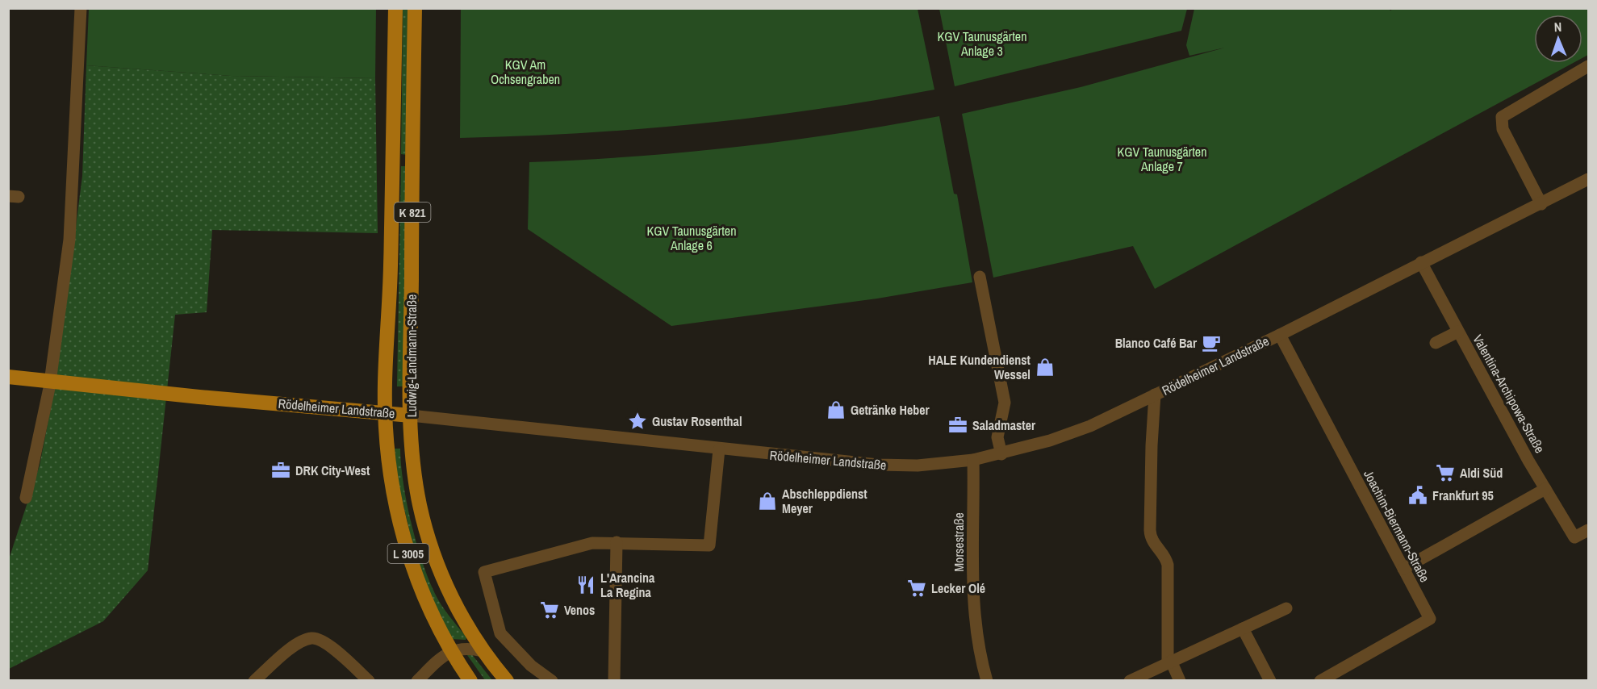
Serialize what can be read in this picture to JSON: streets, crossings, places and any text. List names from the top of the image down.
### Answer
{
  "streets": {
    "main road": [
      "K 821",
      "Ludwig-Landmann-Straße",
      "Rödelheimer Landstraße",
      "L 3005"
    ],
    "street": ["Valentina-Archipowa-Straße", "Joachim-Biermann-Straße", "Morsestraße"]
  },
  "crossings": [
    ["Ludwig-Landmann-Straße", "Rödelheimer Landstraße"],
    ["Rödelheimer Landstraße", "Valentina-Archipowa-Straße"],
    ["Rödelheimer Landstraße", "Joachim-Biermann-Straße"],
    ["Rödelheimer Landstraße", "Morsestraße"]
  ],
  "parks": [
    "KGV Taunusgärten Anlage 3",
    "KGV Am Ochsengraben",
    "KGV Taunusgärten Anlage 7",
    "KGV Taunusgärten Anlage 6"
  ],
  "places": {
    "cafe": ["Blanco Café Bar"],
    "shop": ["HALE Kundendienst Wessel", "Getränke Heber", "Abschleppdienst Meyer"],
    "place": ["Gustav Rosenthal"],
    "office": ["Saladmaster", "DRK City-West"],
    "supermarket": ["Aldi Süd", "Lecker Olé", "Venos"],
    "public building": ["Frankfurt 95"],
    "restaurant": ["L'Arancina La Regina"]
  },
  "north": "top"
}
